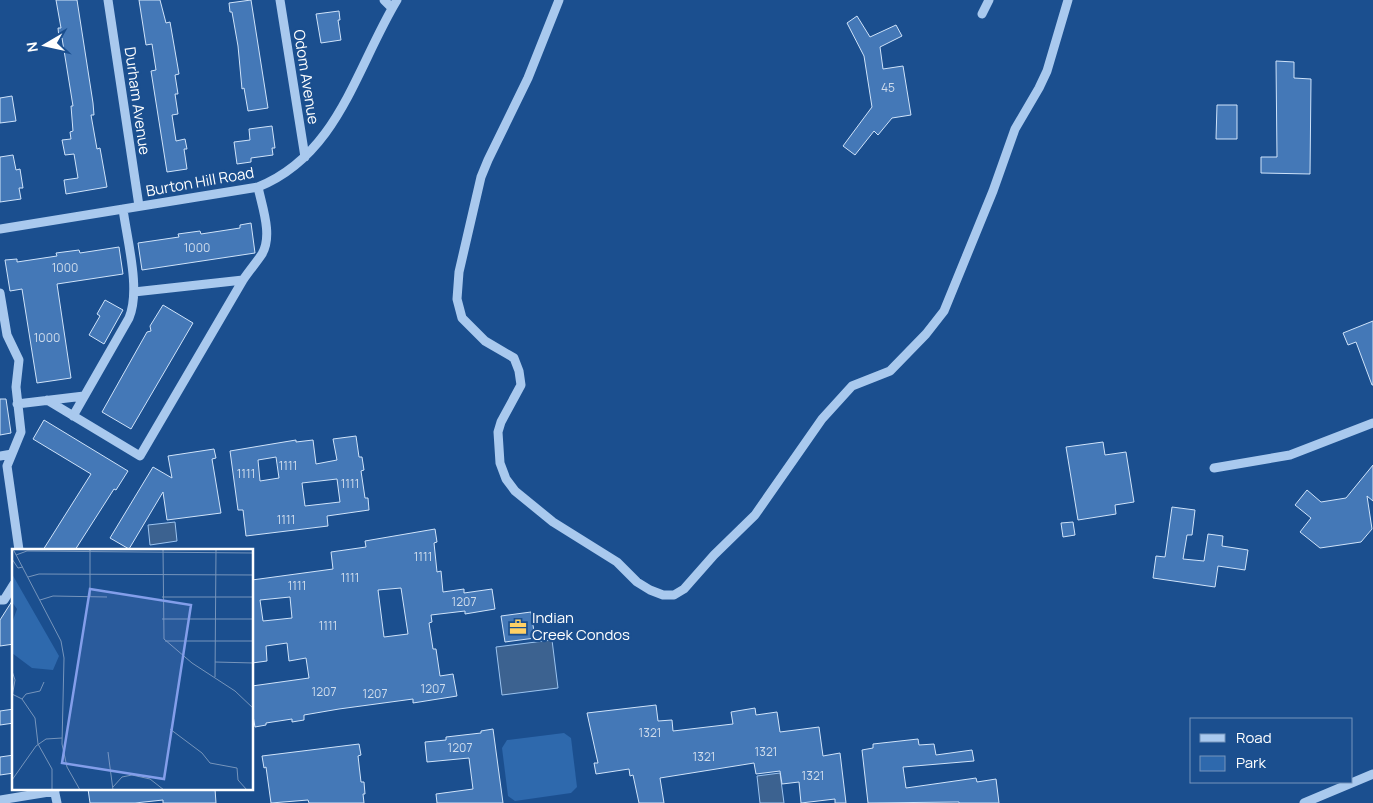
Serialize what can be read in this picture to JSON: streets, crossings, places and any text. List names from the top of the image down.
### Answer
{
  "streets": {
    "street": ["Odom Avenue", "Durham Avenue", "Burton Hill Road"]
  },
  "crossings": [
    ["Odom Avenue", "Burton Hill Road"],
    ["Durham Avenue", "Burton Hill Road"]
  ],
  "places": {
    "office": ["Indian Creek Condos"]
  },
  "house_numbers": [
    "45",
    "1000",
    "1000",
    "1000",
    "1111",
    "1111",
    "1111",
    "1111",
    "1111",
    "1111",
    "1111",
    "1207",
    "1111",
    "1207",
    "1207",
    "1207",
    "1321",
    "1207",
    "1321",
    "1321",
    "1321"
  ],
  "legend": ["Road", "Park"],
  "north": "left"
}
